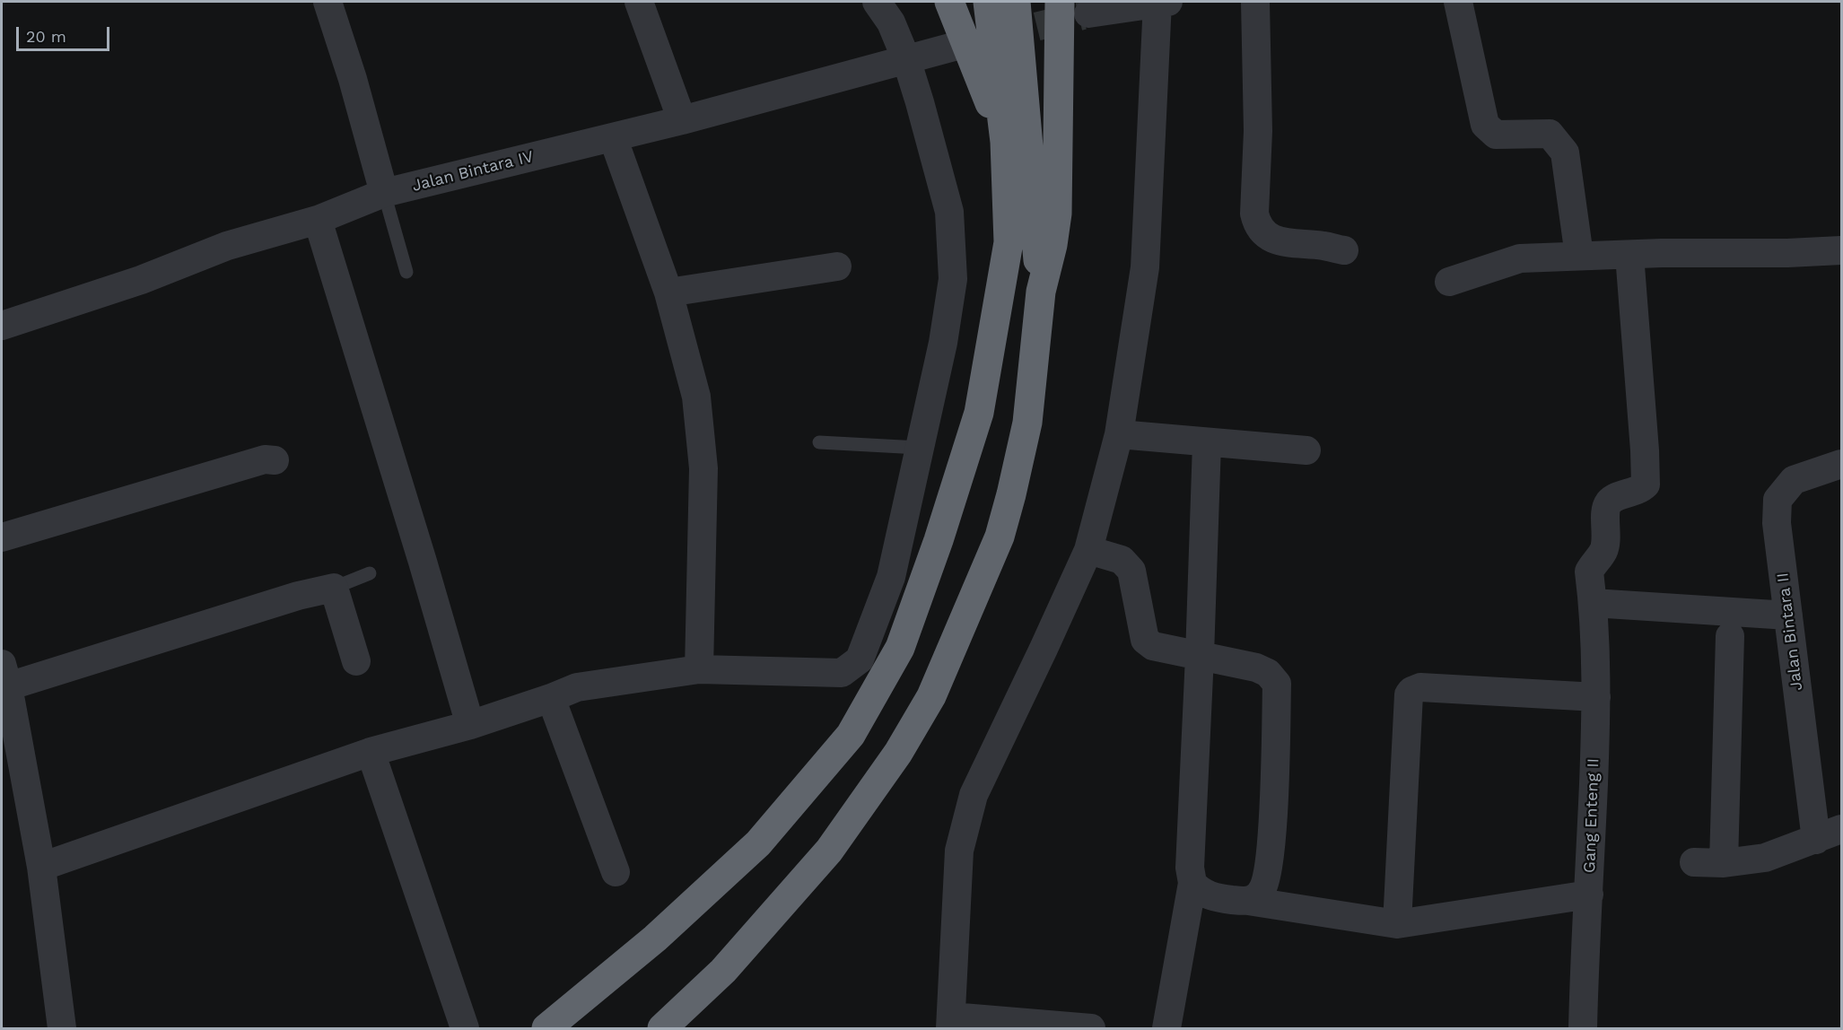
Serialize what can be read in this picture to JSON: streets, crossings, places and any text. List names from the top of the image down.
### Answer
{
  "streets": {
    "street": ["Jalan Bintara IV", "Jalan Bintara II", "Gang Enteng II"]
  },
  "scale_bar": "20 m"
}
